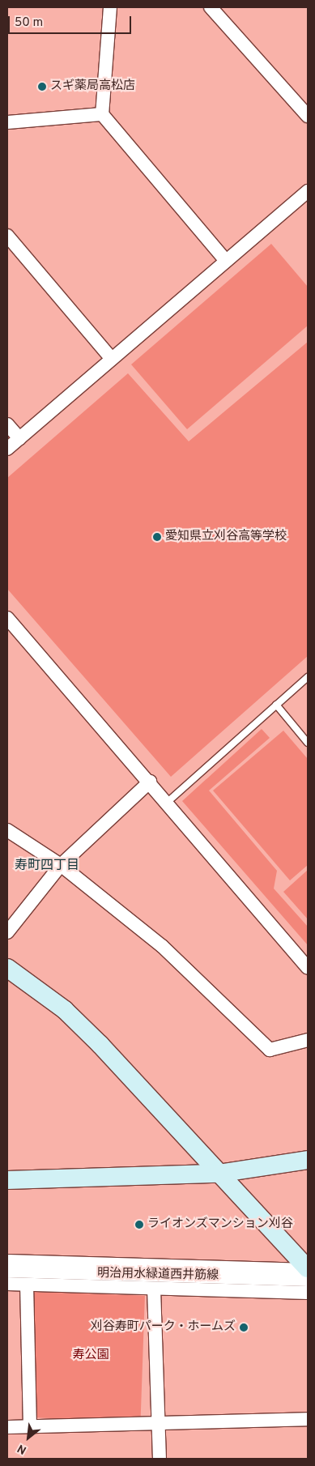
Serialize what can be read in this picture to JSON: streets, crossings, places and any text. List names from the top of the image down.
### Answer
{
  "streets": {
    "street": ["明治用水緑道西井筋線"]
  },
  "districts": ["寿町四丁目"],
  "parks": ["寿公園"],
  "places": [
    "スギ薬局高松店",
    "愛知県立刈谷高等学校",
    "ライオンズマンション刈谷",
    "刈谷寿町パーク・ホームズ"
  ],
  "scale_bar": "50 m",
  "north": "bottom left"
}
